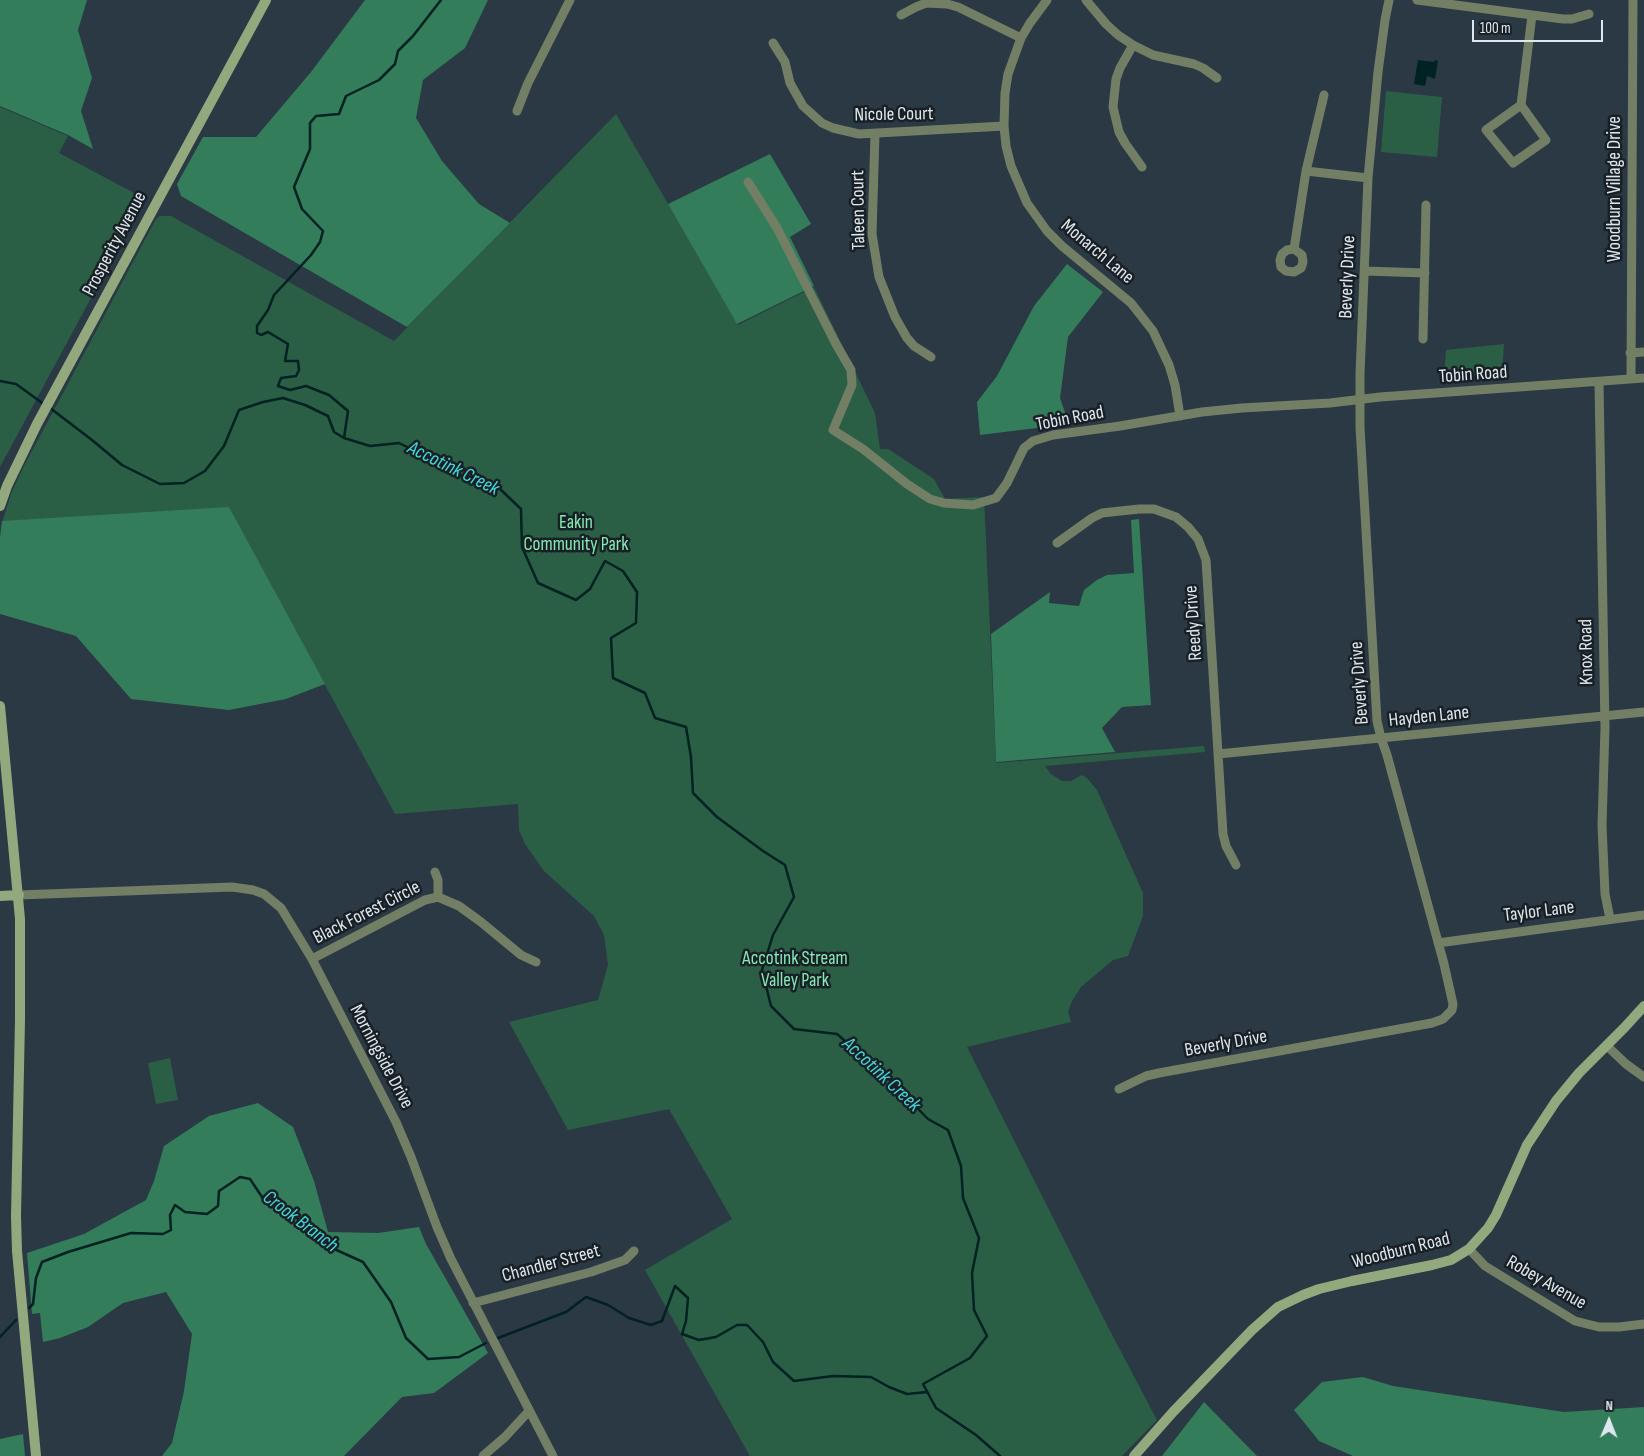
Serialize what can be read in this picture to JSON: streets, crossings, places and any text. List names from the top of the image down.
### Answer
{
  "streets": {
    "main road": ["Prosperity Avenue", "Woodburn Road"],
    "street": [
      "Nicole Court",
      "Woodburn Village Drive",
      "Taleen Court",
      "Monarch Lane",
      "Beverly Drive",
      "Tobin Road",
      "Reedy Drive",
      "Knox Road",
      "Hayden Lane",
      "Taylor Lane",
      "Black Forest Circle",
      "Morningside Drive",
      "Chandler Street",
      "Robey Avenue"
    ]
  },
  "crossings": [
    ["Nicole Court", "Taleen Court"],
    ["Nicole Court", "Monarch Lane"],
    ["Woodburn Village Drive", "Tobin Road"],
    ["Monarch Lane", "Tobin Road"],
    ["Beverly Drive", "Tobin Road"],
    ["Beverly Drive", "Hayden Lane"],
    ["Beverly Drive", "Taylor Lane"],
    ["Tobin Road", "Knox Road"],
    ["Reedy Drive", "Hayden Lane"],
    ["Knox Road", "Hayden Lane"],
    ["Knox Road", "Taylor Lane"],
    ["Black Forest Circle", "Morningside Drive"],
    ["Morningside Drive", "Chandler Street"],
    ["Woodburn Road", "Robey Avenue"]
  ],
  "water": ["Accotink Creek", "Crook Branch"],
  "parks": ["Eakin Community Park", "Accotink Stream Valley Park"],
  "scale_bar": "100 m",
  "north": "top"
}
